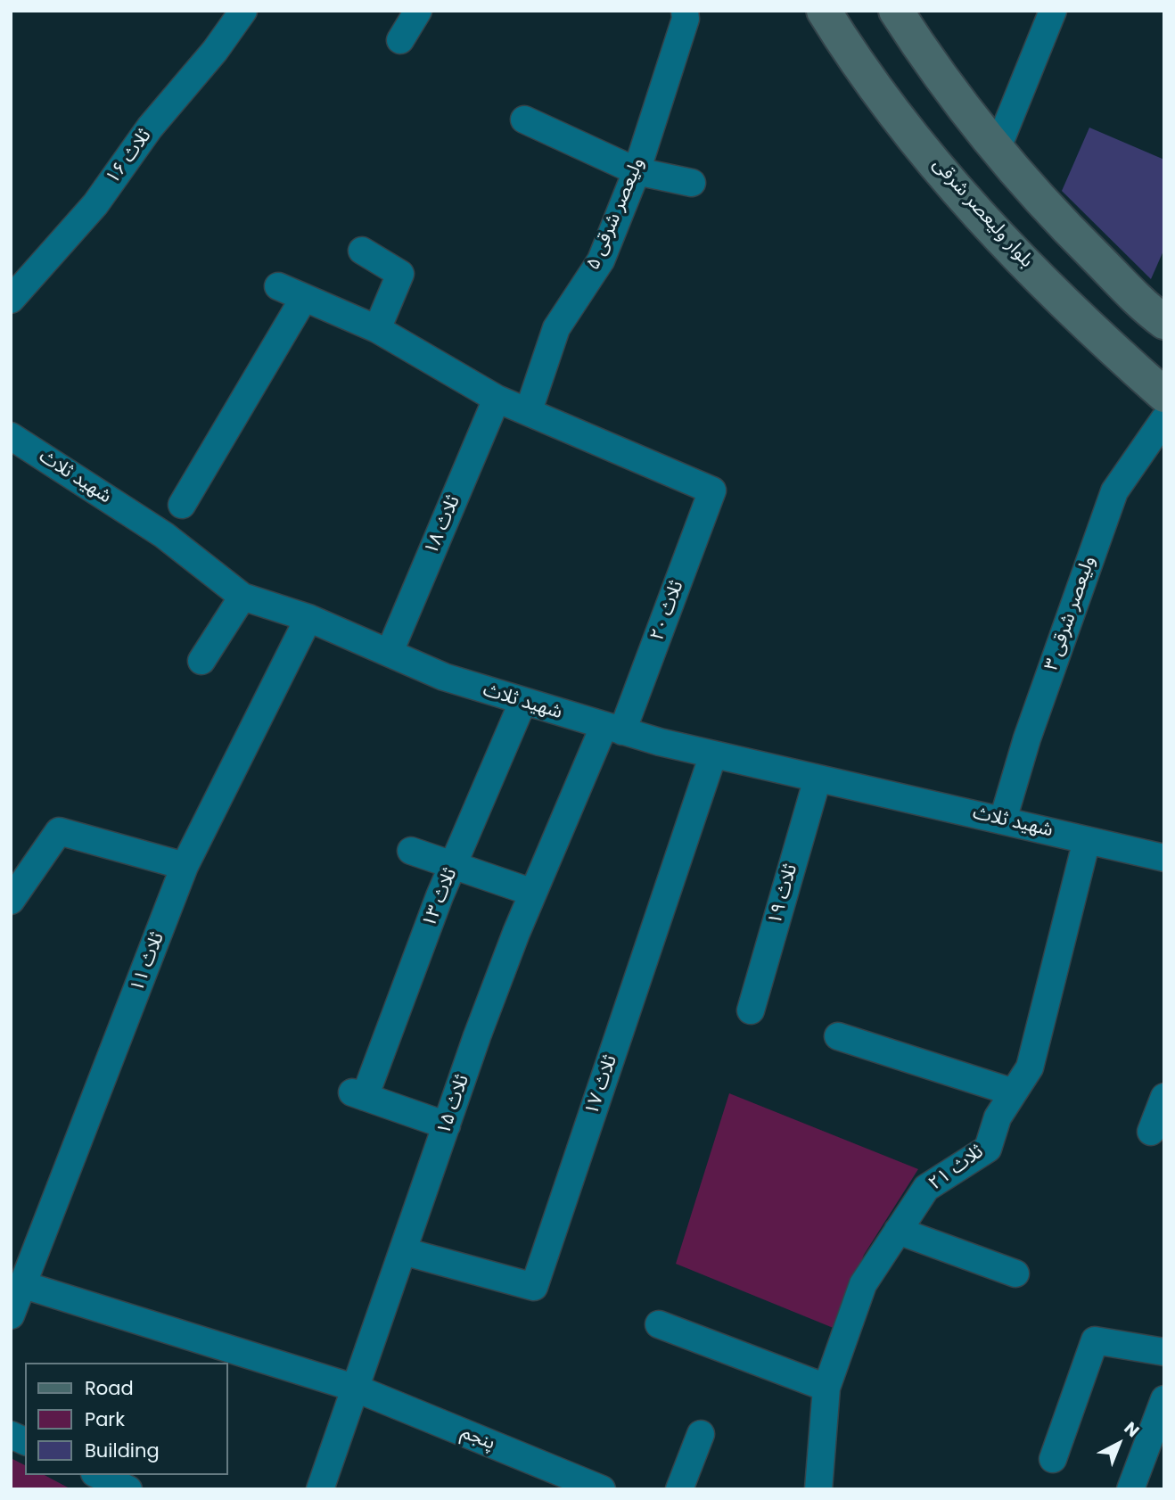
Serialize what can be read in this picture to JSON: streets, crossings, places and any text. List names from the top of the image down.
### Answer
{
  "streets": {
    "street": [
      "ثلاث ۱۶",
      "بلوار ولیعصر شرقی",
      "ولیعصر شرقی ۵",
      "شهید ثلاث",
      "ثلاث ۱۸",
      "ثلاث ۲۰",
      "ولیعصر شرقی ۳",
      "ثلاث ۱۹",
      "ثلاث ۱۳",
      "ثلاث ۱۱",
      "ثلاث ۱۷",
      "ثلاث ۱۵",
      "ثلاث ۲۱",
      "پنجم"
    ]
  },
  "crossings": [
    ["ولیعصر شرقی ۵", "ثلاث ۲۰"],
    ["شهید ثلاث", "ثلاث ۱۸"],
    ["شهید ثلاث", "ثلاث ۲۰"],
    ["شهید ثلاث", "ولیعصر شرقی ۳"],
    ["شهید ثلاث", "ثلاث ۱۹"],
    ["شهید ثلاث", "ثلاث ۱۳"],
    ["شهید ثلاث", "ثلاث ۱۱"],
    ["شهید ثلاث", "ثلاث ۱۷"],
    ["شهید ثلاث", "ثلاث ۱۵"],
    ["شهید ثلاث", "ثلاث ۲۱"],
    ["ثلاث ۲۰", "ثلاث ۱۵"],
    ["ثلاث ۱۳", "ثلاث ۱۵"],
    ["ثلاث ۱۱", "پنجم"],
    ["ثلاث ۱۷", "ثلاث ۱۵"],
    ["ثلاث ۱۵", "پنجم"]
  ],
  "legend": ["Road", "Park", "Building"],
  "north": "top right"
}
